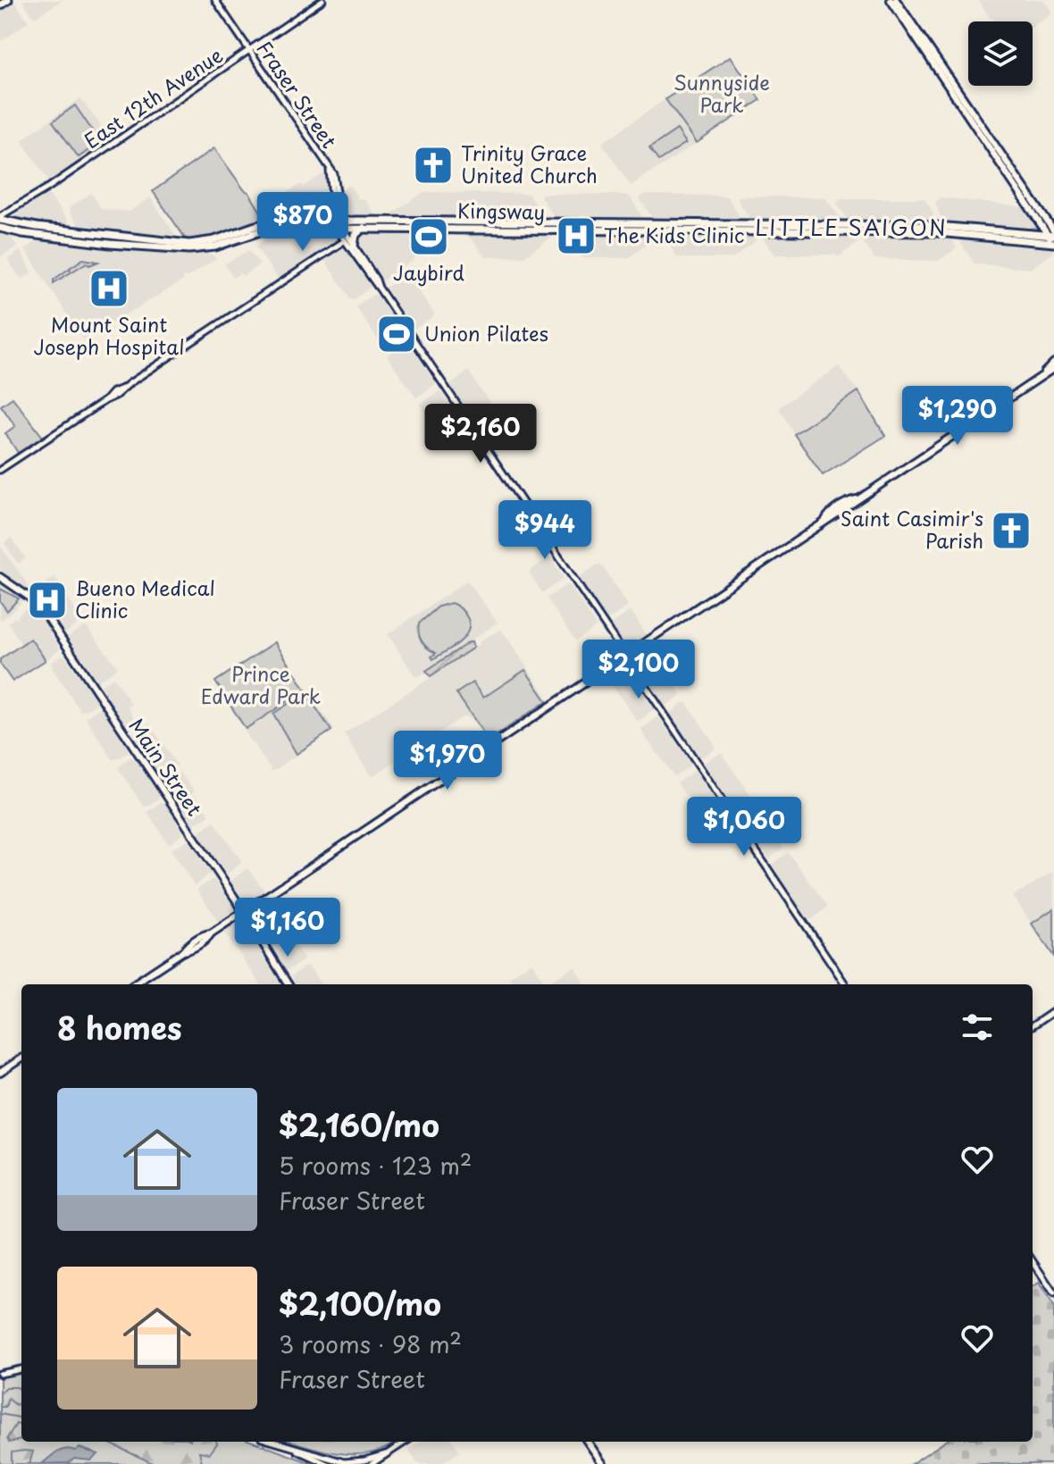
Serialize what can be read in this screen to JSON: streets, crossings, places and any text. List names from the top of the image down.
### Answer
{
  "streets": {
    "main road": ["Kingsway", "Main Street"],
    "street": ["Fraser Street", "East 12th Avenue"]
  },
  "crossings": [
    ["Fraser Street", "East 12th Avenue"],
    ["Fraser Street", "Kingsway"],
    ["East 12th Avenue", "Kingsway"]
  ],
  "districts": ["LITTLE SAIGON"],
  "parks": ["Sunnyside Park", "Prince Edward Park"],
  "places": {
    "church": ["Trinity Grace United Church", "Saint Casimir's Parish"],
    "hospital": ["The Kids Clinic", "Mount Saint Joseph Hospital", "Bueno Medical Clinic"],
    "sports": ["Jaybird", "Union Pilates"]
  },
  "page": {
    "price": [
      "$870",
      "$1,290",
      "$2,160",
      "$944",
      "$2,100",
      "$1,970",
      "$1,060",
      "$1,160"
    ],
    "heading": "8 homes",
    "list": [
      {
        "name": "$2,160/mo",
        "note": "5 rooms · 123 m² · Fraser Street"
      },
      {
        "name": "$2,100/mo",
        "note": "3 rooms · 98 m² · Fraser Street"
      }
    ]
  }
}
